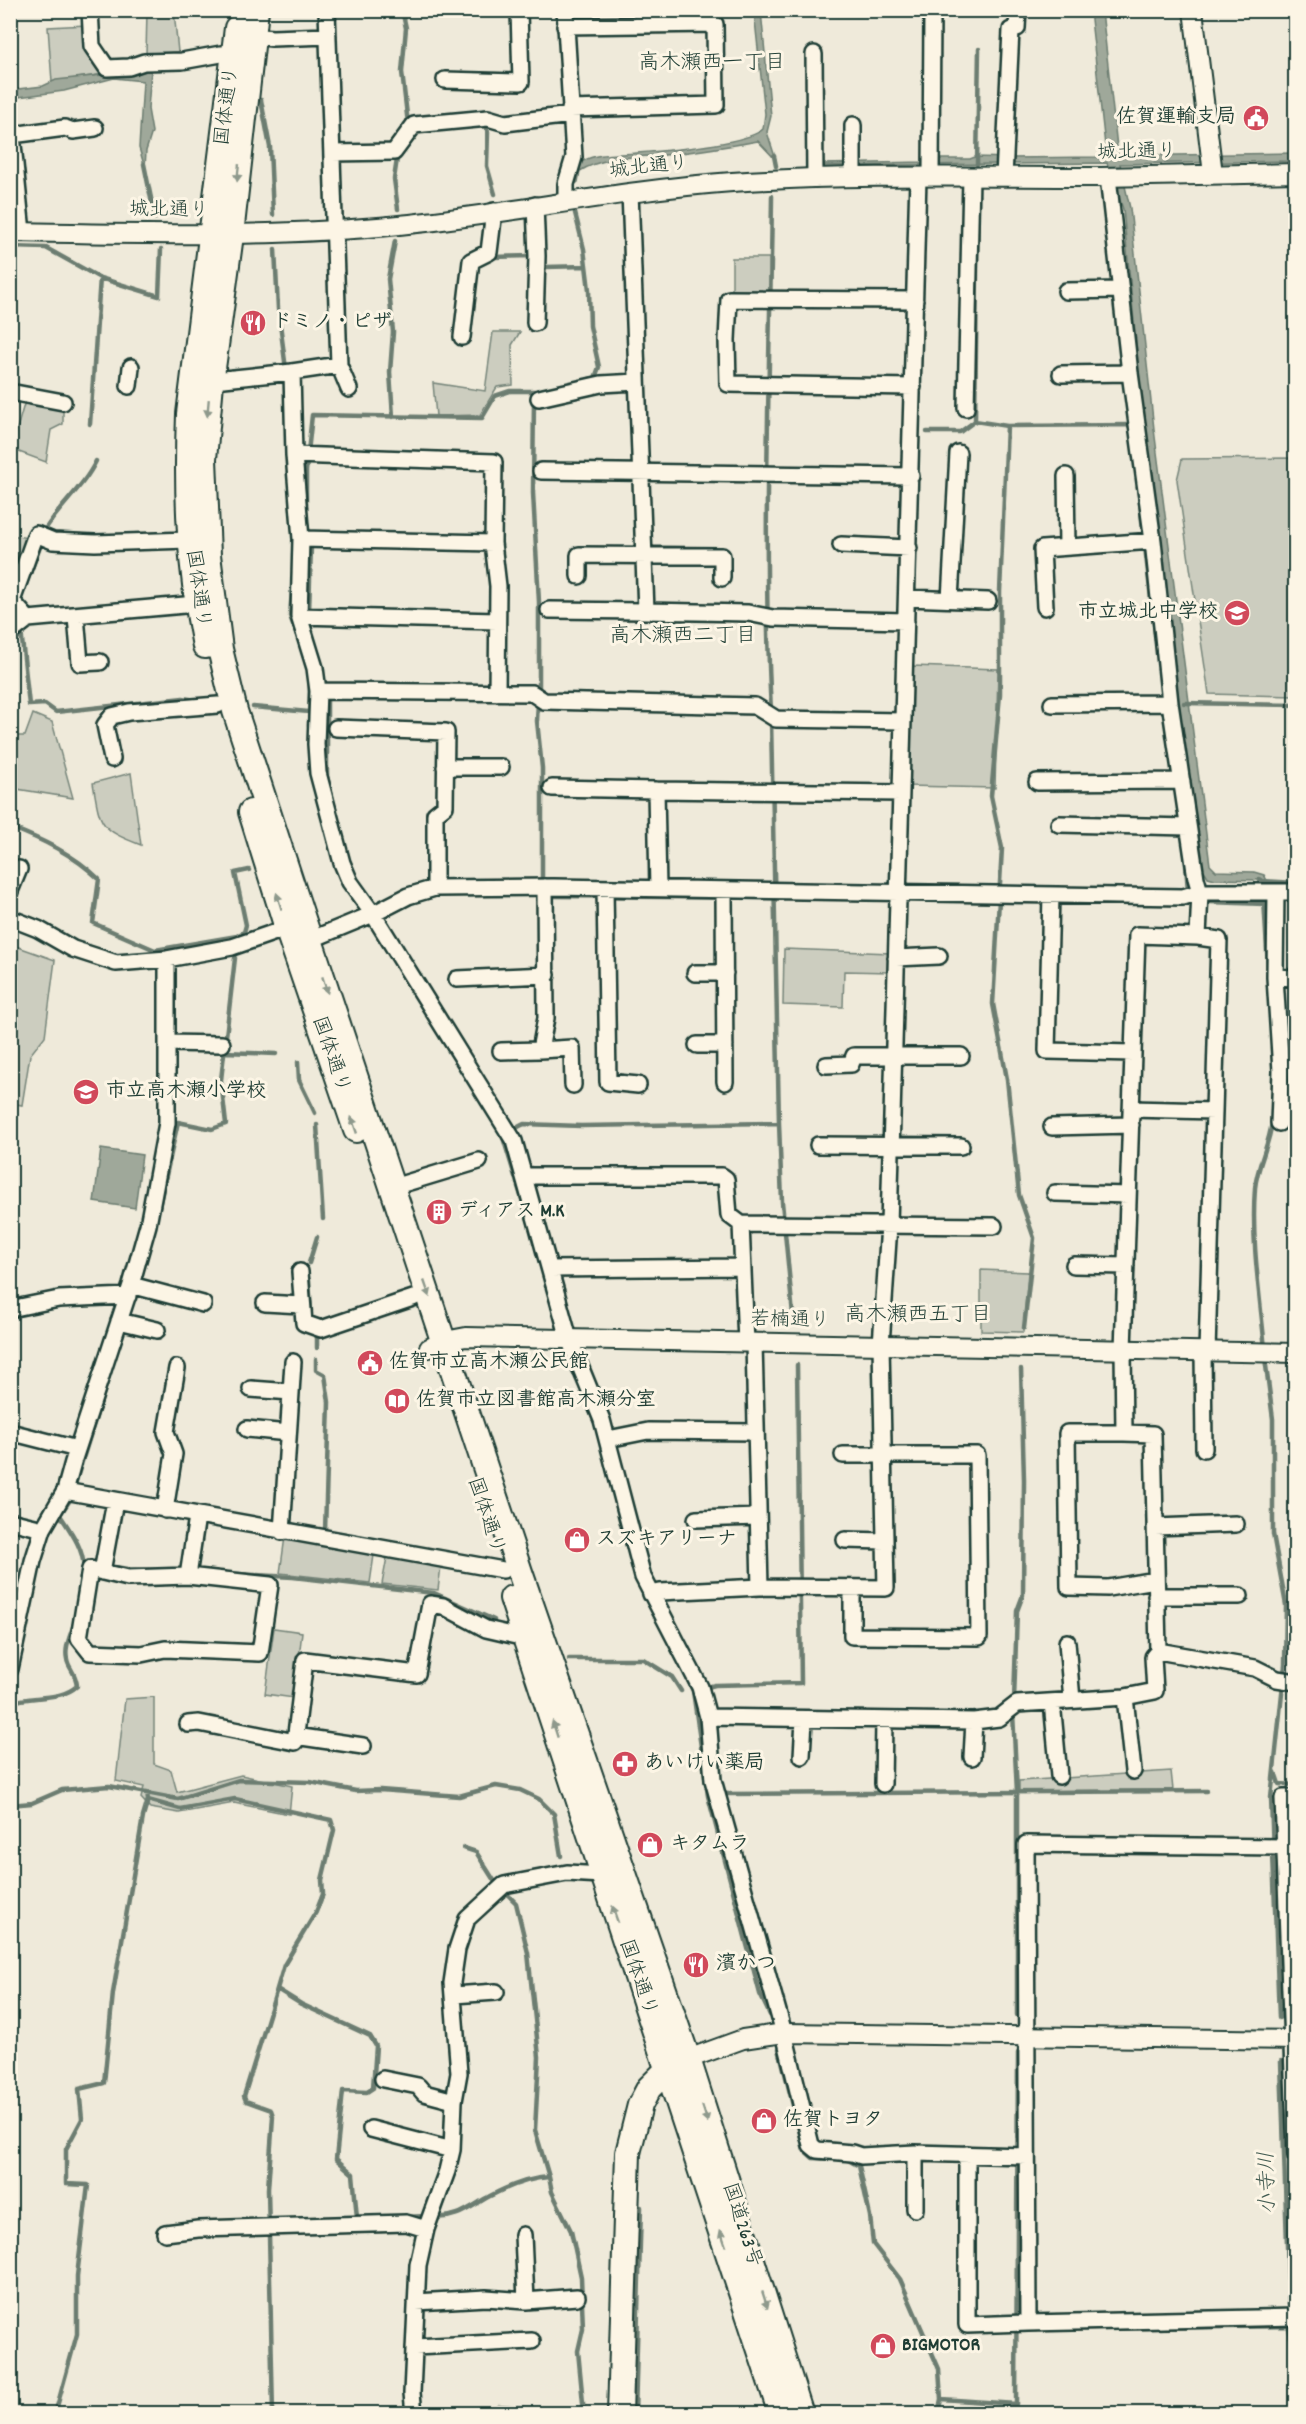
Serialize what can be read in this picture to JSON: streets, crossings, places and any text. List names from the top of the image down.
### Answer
{
  "streets": {
    "highway": ["国体通り", "国道263号"],
    "street": ["城北通り", "若楠通り"]
  },
  "crossings": [
    ["国体通り", "城北通り"],
    ["国体通り", "若楠通り"],
    ["国体通り", "国道263号"]
  ],
  "districts": ["高木瀬西一丁目", "高木瀬西二丁目", "高木瀬西五丁目"],
  "water": ["小寺川"],
  "places": {
    "public building": ["佐賀運輸支局", "佐賀市立高木瀬公民館"],
    "restaurant": ["ドミノ・ピザ", "濱かつ"],
    "school or university": ["市立城北中学校", "市立高木瀬小学校"],
    "building": ["ディアス M.K"],
    "library": ["佐賀市立図書館高木瀬分室"],
    "shop": [
      "スズキアリーナ",
      "キタムラ",
      "佐賀トヨタ",
      "BIGMOTOR"
    ],
    "pharmacy": ["あいけい薬局"]
  }
}
